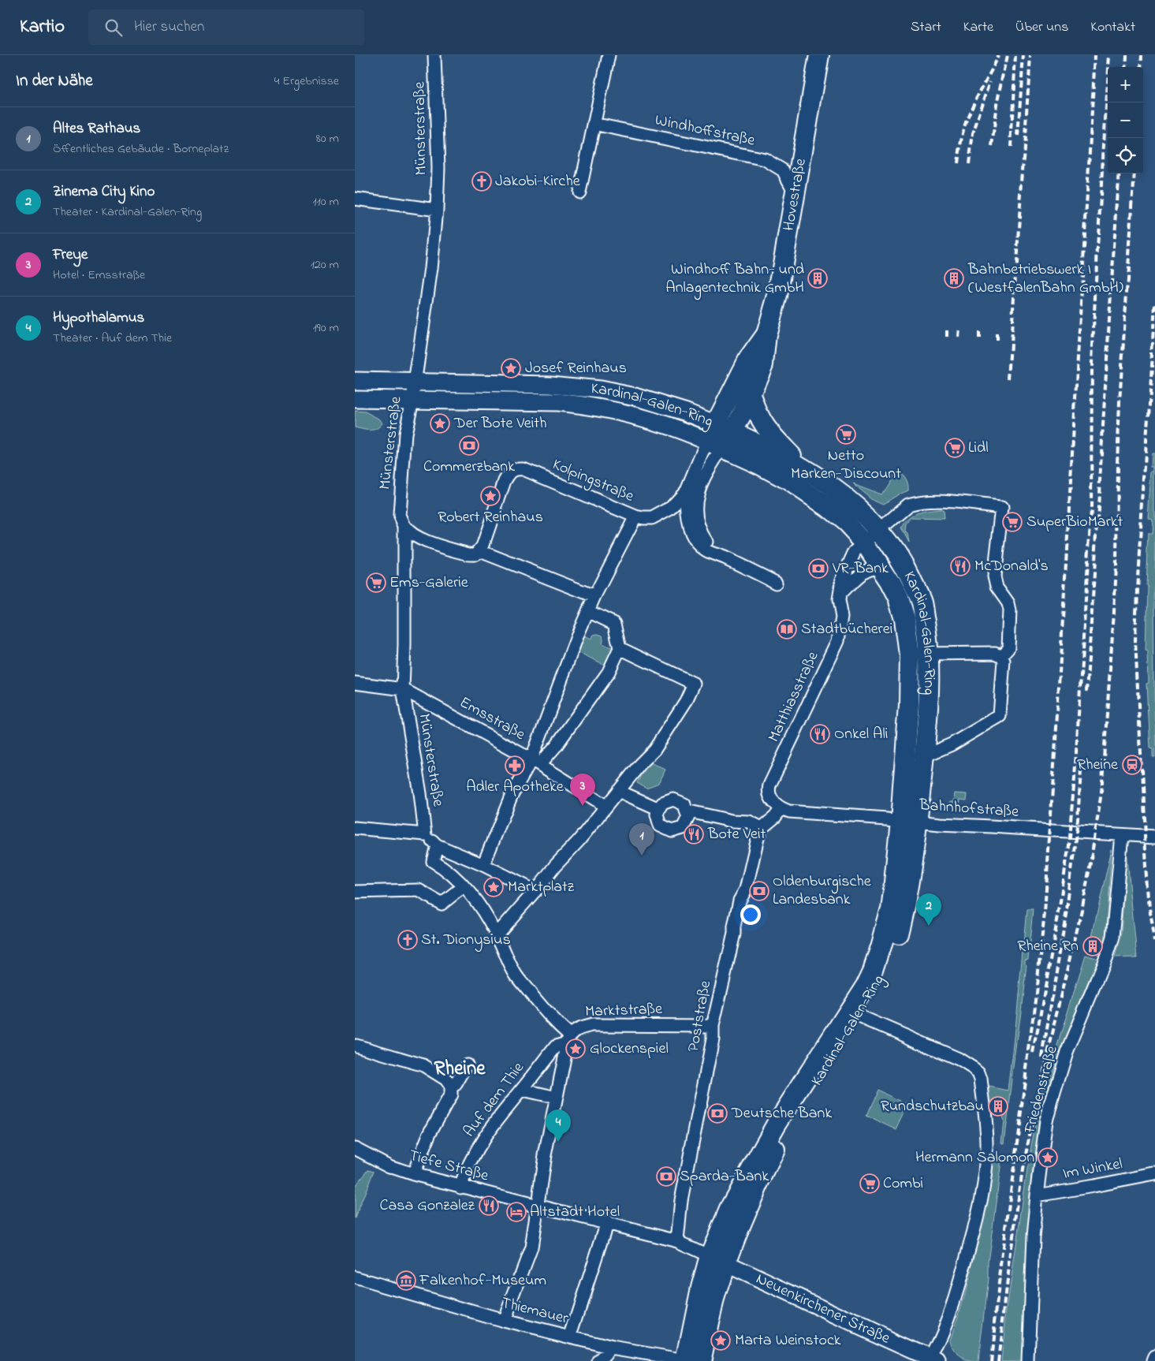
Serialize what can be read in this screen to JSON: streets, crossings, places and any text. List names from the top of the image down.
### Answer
{
  "streets": {
    "main road": ["Hovestraße", "Kardinal-Galen-Ring", "Neuenkirchener Straße"],
    "street": [
      "Münsterstraße",
      "Windhoffstraße",
      "Kolpingstraße",
      "Matthiasstraße",
      "Emsstraße",
      "Bahnhofstraße",
      "Marktstraße",
      "Poststraße",
      "Friedenstraße",
      "Auf dem Thie",
      "Tiefe Straße",
      "Im Winkel",
      "Thiemauer"
    ]
  },
  "crossings": [
    ["Münsterstraße", "Kardinal-Galen-Ring"],
    ["Münsterstraße", "Emsstraße"],
    ["Windhoffstraße", "Hovestraße"],
    ["Hovestraße", "Kardinal-Galen-Ring"],
    ["Hovestraße", "Kolpingstraße"],
    ["Kardinal-Galen-Ring", "Kolpingstraße"],
    ["Kardinal-Galen-Ring", "Matthiasstraße"],
    ["Kardinal-Galen-Ring", "Bahnhofstraße"],
    ["Kardinal-Galen-Ring", "Tiefe Straße"],
    ["Kardinal-Galen-Ring", "Neuenkirchener Straße"],
    ["Matthiasstraße", "Bahnhofstraße"],
    ["Matthiasstraße", "Poststraße"],
    ["Bahnhofstraße", "Poststraße"],
    ["Bahnhofstraße", "Friedenstraße"],
    ["Marktstraße", "Poststraße"],
    ["Marktstraße", "Auf dem Thie"],
    ["Poststraße", "Tiefe Straße"],
    ["Friedenstraße", "Im Winkel"],
    ["Auf dem Thie", "Tiefe Straße"],
    ["Tiefe Straße", "Neuenkirchener Straße"]
  ],
  "districts": ["Rheine"],
  "places": {
    "church": ["Jakobi-Kirche", "St. Dionysius"],
    "building": [
      "Windhoff Bahn- und Anlagentechnik GmbH",
      "Bahnbetriebswerk I (WestfalenBahn GmbH)",
      "Rheine Rn",
      "Rundschutzbau"
    ],
    "place": [
      "Josef Reinhaus",
      "Der Bote Veith",
      "Robert Reinhaus",
      "Marktplatz",
      "Glockenspiel",
      "Hermann Salomon",
      "Marta Weinstock"
    ],
    "supermarket": [
      "Netto Marken-Discount",
      "Lidl",
      "SuperBioMarkt",
      "Ems-Galerie",
      "Combi"
    ],
    "bank": [
      "Commerzbank",
      "VR-Bank",
      "Oldenburgische Landesbank",
      "Deutsche Bank",
      "Sparda-Bank"
    ],
    "restaurant": [
      "McDonald's",
      "Onkel Ali",
      "Bote Veit",
      "Casa Gonzalez"
    ],
    "library": ["Stadtbücherei"],
    "station": ["Rheine"],
    "pharmacy": ["Adler Apotheke"],
    "hotel": ["Altstadt Hotel"],
    "museum": ["Falkenhof-Museum"]
  },
  "page": {
    "header": "Kartio",
    "search": "Hier suchen",
    "nav": [
      "Start",
      "Karte",
      "Über uns",
      "Kontakt"
    ],
    "heading": ["In der Nähe", "4 Ergebnisse"],
    "map_buttons": ["+", "−"],
    "list": [
      {
        "mark": "1",
        "name": "Altes Rathaus",
        "note": "Öffentliches Gebäude · Borneplatz",
        "value": "80 m"
      },
      {
        "mark": "2",
        "name": "Zinema City Kino",
        "note": "Theater · Kardinal-Galen-Ring",
        "value": "110 m"
      },
      {
        "mark": "3",
        "name": "Freye",
        "note": "Hotel · Emsstraße",
        "value": "120 m"
      },
      {
        "mark": "4",
        "name": "Hypothalamus",
        "note": "Theater · Auf dem Thie",
        "value": "190 m"
      }
    ],
    "pins": [
      "3",
      "1",
      "2",
      "4"
    ]
  }
}
